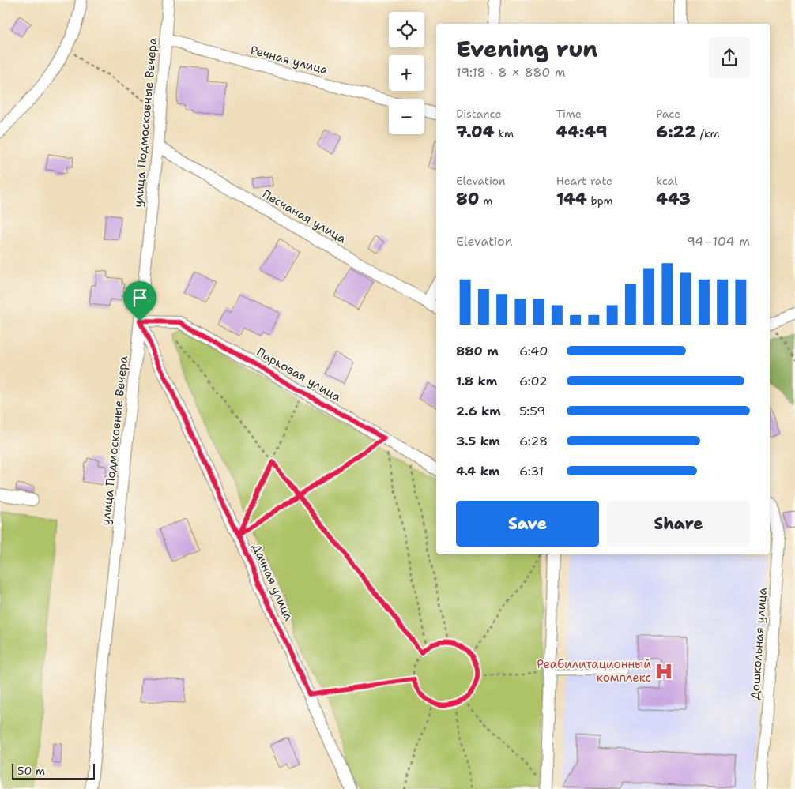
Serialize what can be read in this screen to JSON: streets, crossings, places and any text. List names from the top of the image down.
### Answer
{
  "streets": {
    "street": [
      "Речная улица",
      "улица Подмосковные Вечера",
      "Песчаная улица",
      "Парковая улица",
      "Дачная улица",
      "Дошкольная улица"
    ]
  },
  "crossings": [
    ["Речная улица", "улица Подмосковные Вечера"],
    ["улица Подмосковные Вечера", "Песчаная улица"],
    ["улица Подмосковные Вечера", "Парковая улица"],
    ["улица Подмосковные Вечера", "Дачная улица"],
    ["Парковая улица", "Дачная улица"]
  ],
  "places": {
    "hospital": ["Реабилитационный комплекс"]
  },
  "scale_bar": "50 m",
  "page": {
    "map_buttons": ["+", "−"],
    "heading": ["Evening run", "19:18 · 8 × 880 m"],
    "stats": [
      ["Distance", "7.04 km"],
      ["Time", "44:49"],
      ["Pace", "6:22 /km"],
      ["Elevation", "80 m"],
      ["Heart rate", "144 bpm"],
      ["kcal", "443"]
    ],
    "chart": ["Elevation", "94–104 m"],
    "list": [
      {
        "name": "880 m",
        "note": "6:40"
      },
      {
        "name": "1.8 km",
        "note": "6:02"
      },
      {
        "name": "2.6 km",
        "note": "5:59"
      },
      {
        "name": "3.5 km",
        "note": "6:28"
      },
      {
        "name": "4.4 km",
        "note": "6:31"
      }
    ],
    "buttons": ["Save", "Share"],
    "scale": "50 m"
  }
}
